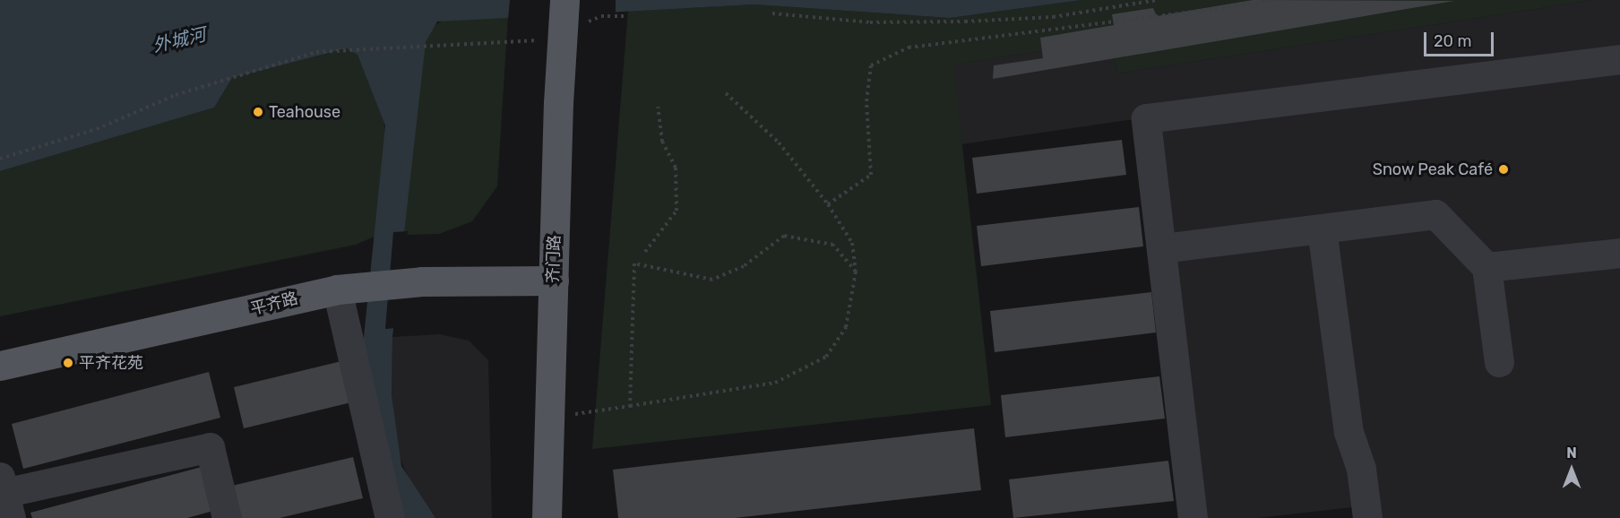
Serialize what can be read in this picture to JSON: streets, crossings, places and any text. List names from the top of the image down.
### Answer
{
  "streets": {
    "main road": ["齐门路", "平齐路"]
  },
  "crossings": [
    ["齐门路", "平齐路"]
  ],
  "water": ["外城河"],
  "places": ["Teahouse", "Snow Peak Café", "平齐花苑"],
  "scale_bar": "20 m",
  "north": "top"
}
